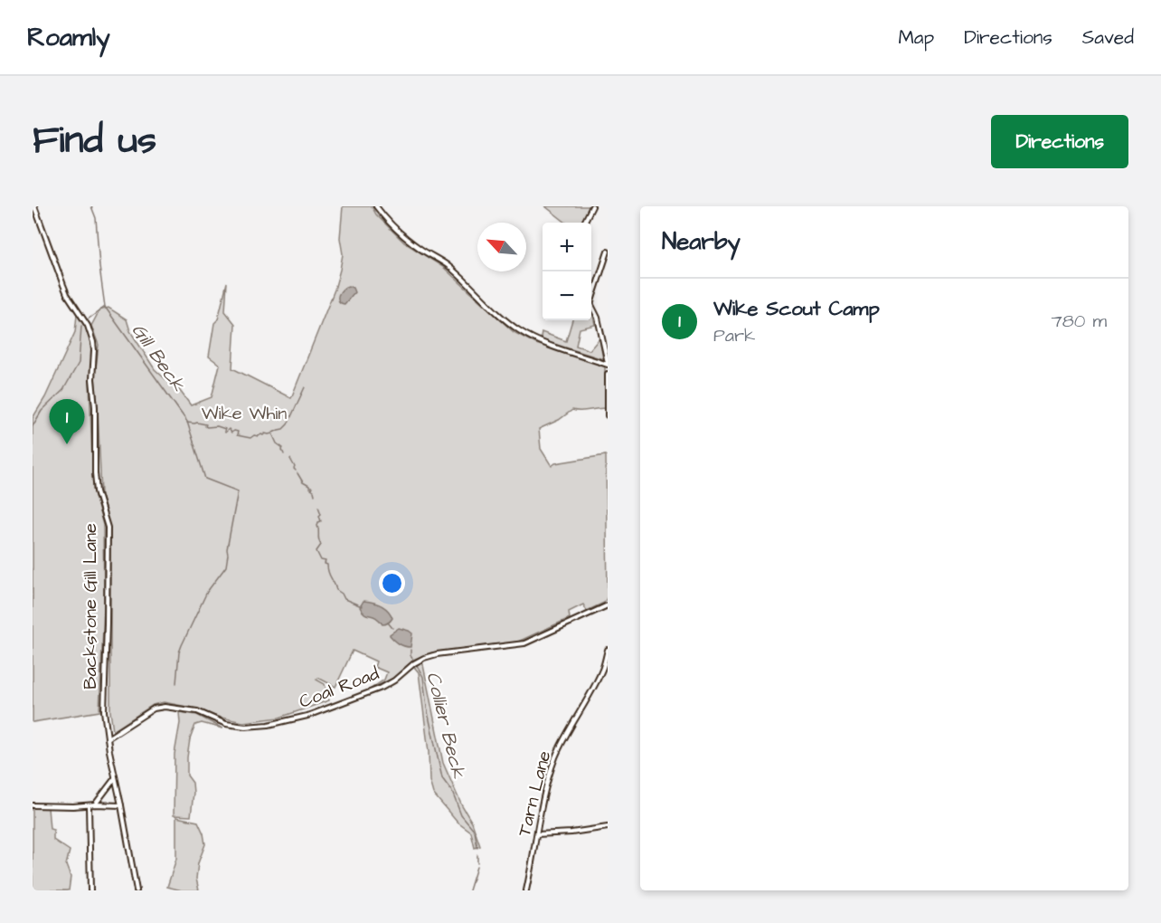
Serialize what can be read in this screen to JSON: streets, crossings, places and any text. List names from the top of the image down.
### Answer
{
  "streets": {
    "street": ["Backstone Gill Lane", "Coal Road", "Tarn Lane"]
  },
  "crossings": [
    ["Backstone Gill Lane", "Coal Road"]
  ],
  "water": ["Gill Beck", "Collier Beck"],
  "parks": ["Wike Whin"],
  "north": "top left",
  "page": {
    "header": "Roamly",
    "nav": ["Map", "Directions", "Saved"],
    "title": "Find us",
    "buttons": "Directions",
    "heading": "Nearby",
    "map_buttons": ["+", "−"],
    "list": [
      {
        "mark": "1",
        "name": "Wike Scout Camp",
        "note": "Park",
        "value": "780 m"
      }
    ],
    "pins": "1"
  }
}
